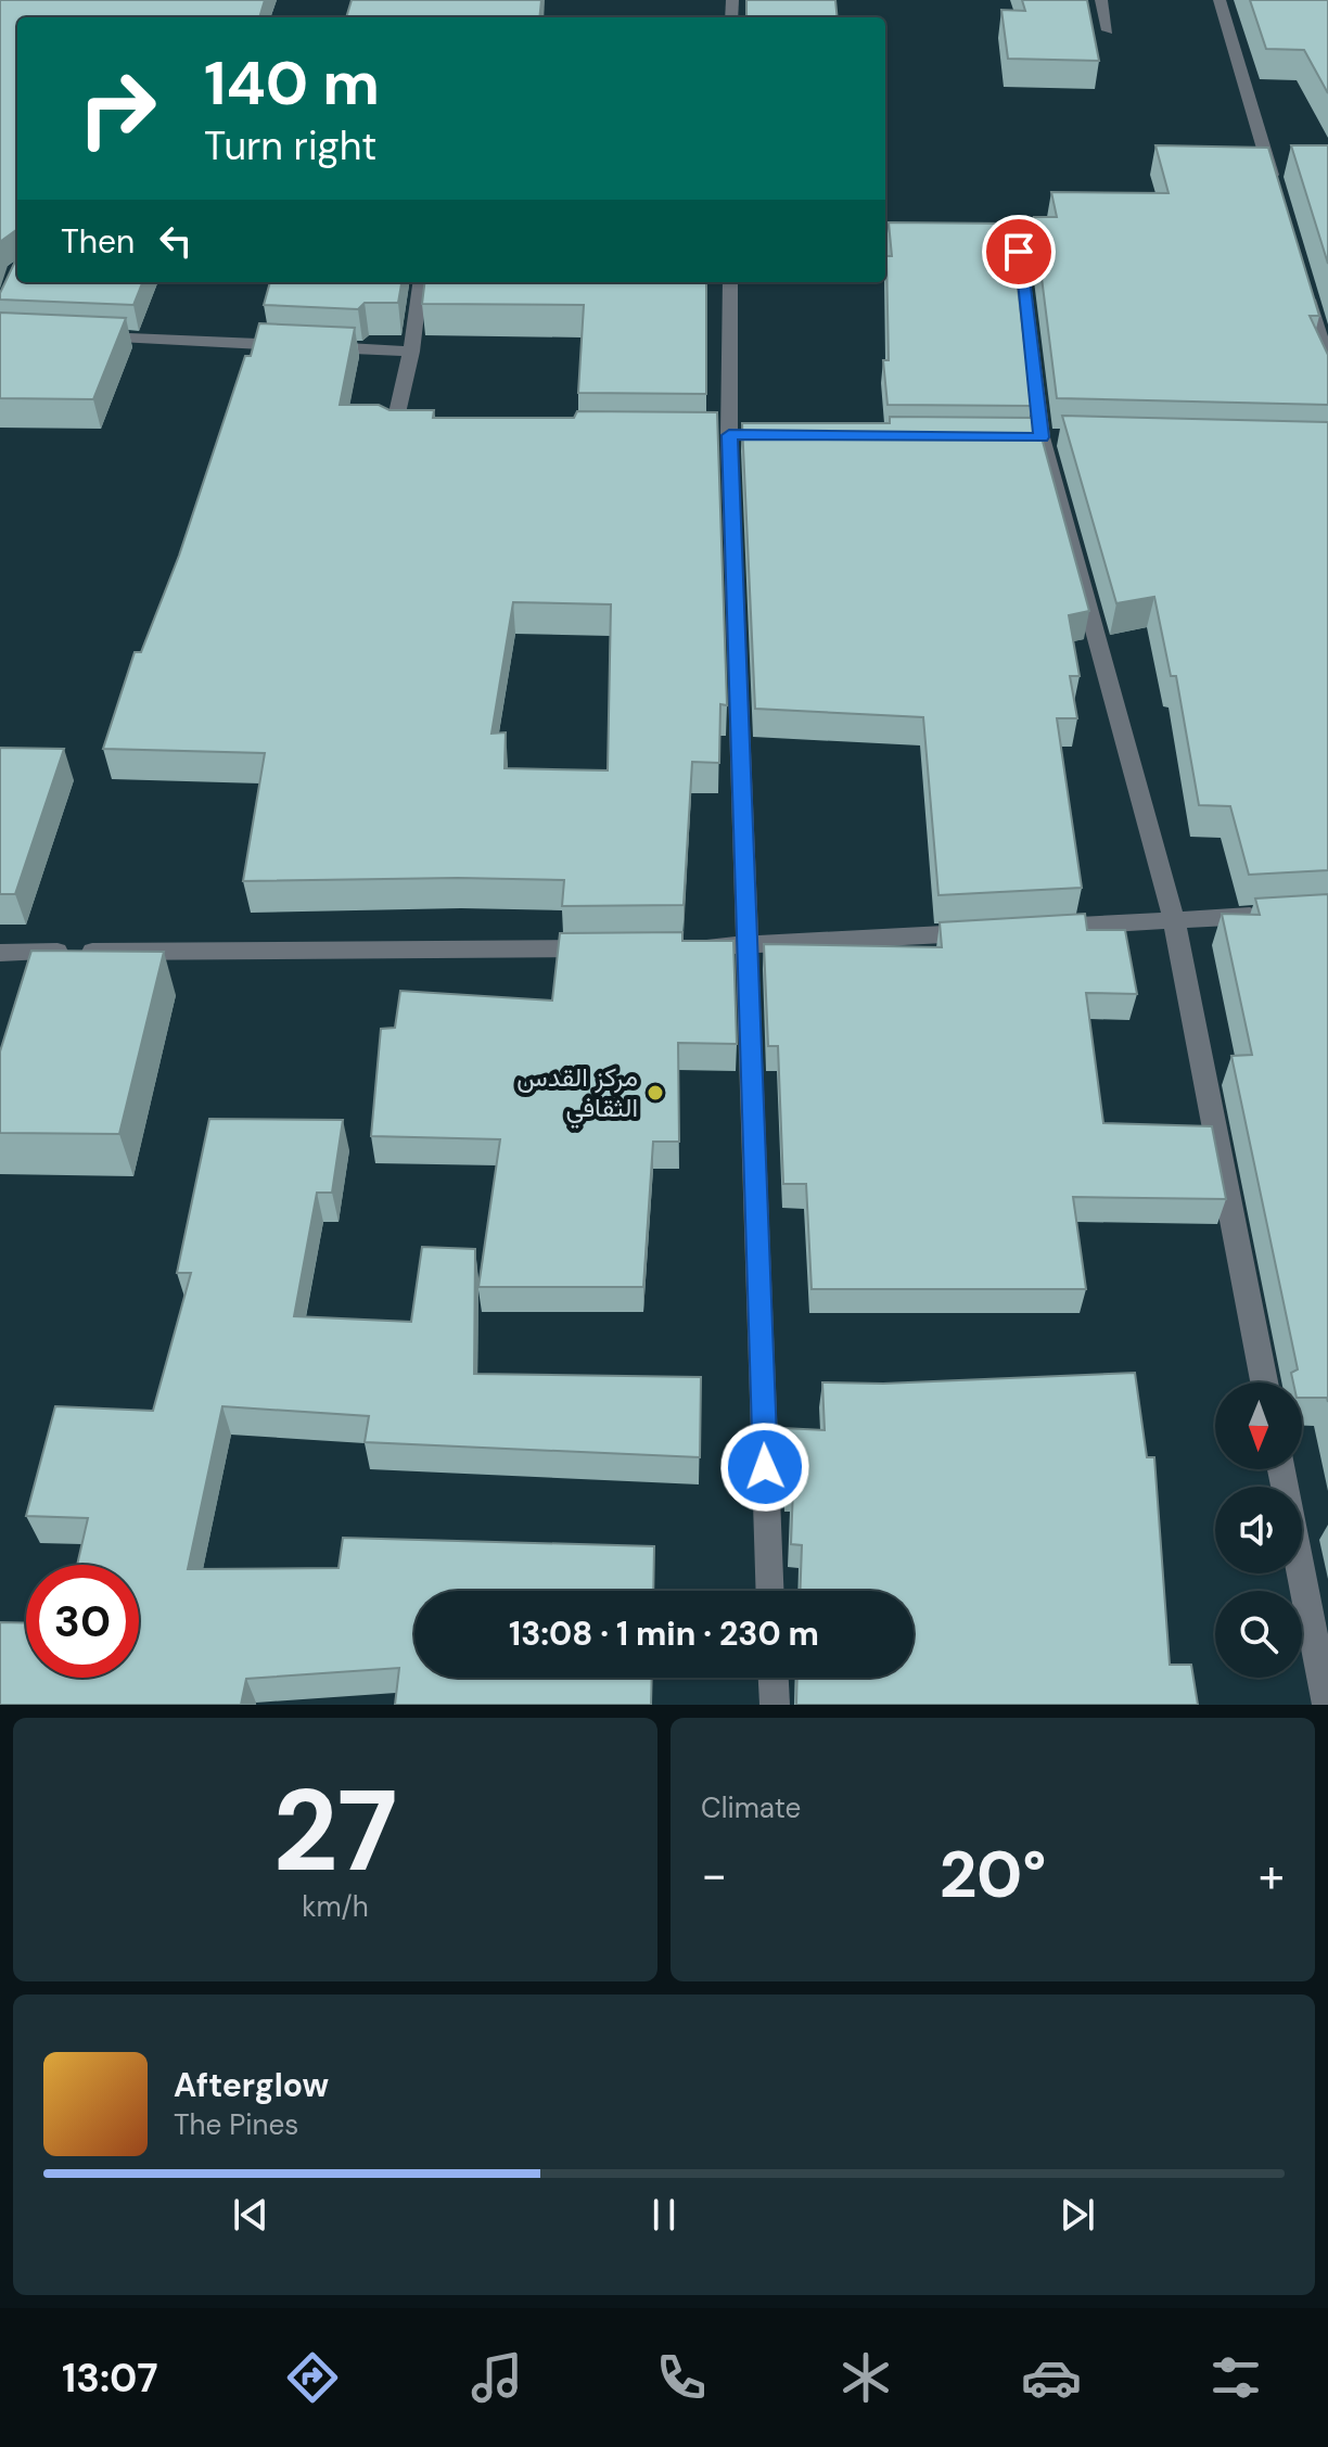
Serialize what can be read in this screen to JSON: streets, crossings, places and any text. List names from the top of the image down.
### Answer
{
  "places": ["مركز القدس الثقافي"],
  "north": "bottom",
  "page": {
    "turn": ["140 m", "Turn right"],
    "then": "Then",
    "limit": "30",
    "trip": "13:08 · 1 min · 230 m",
    "tile": [
      ["27", "km/h"],
      "Climate"
    ],
    "heat": ["−", "20°", "+"],
    "song": ["Afterglow", "The Pines"],
    "tabs": "13:07"
  }
}
